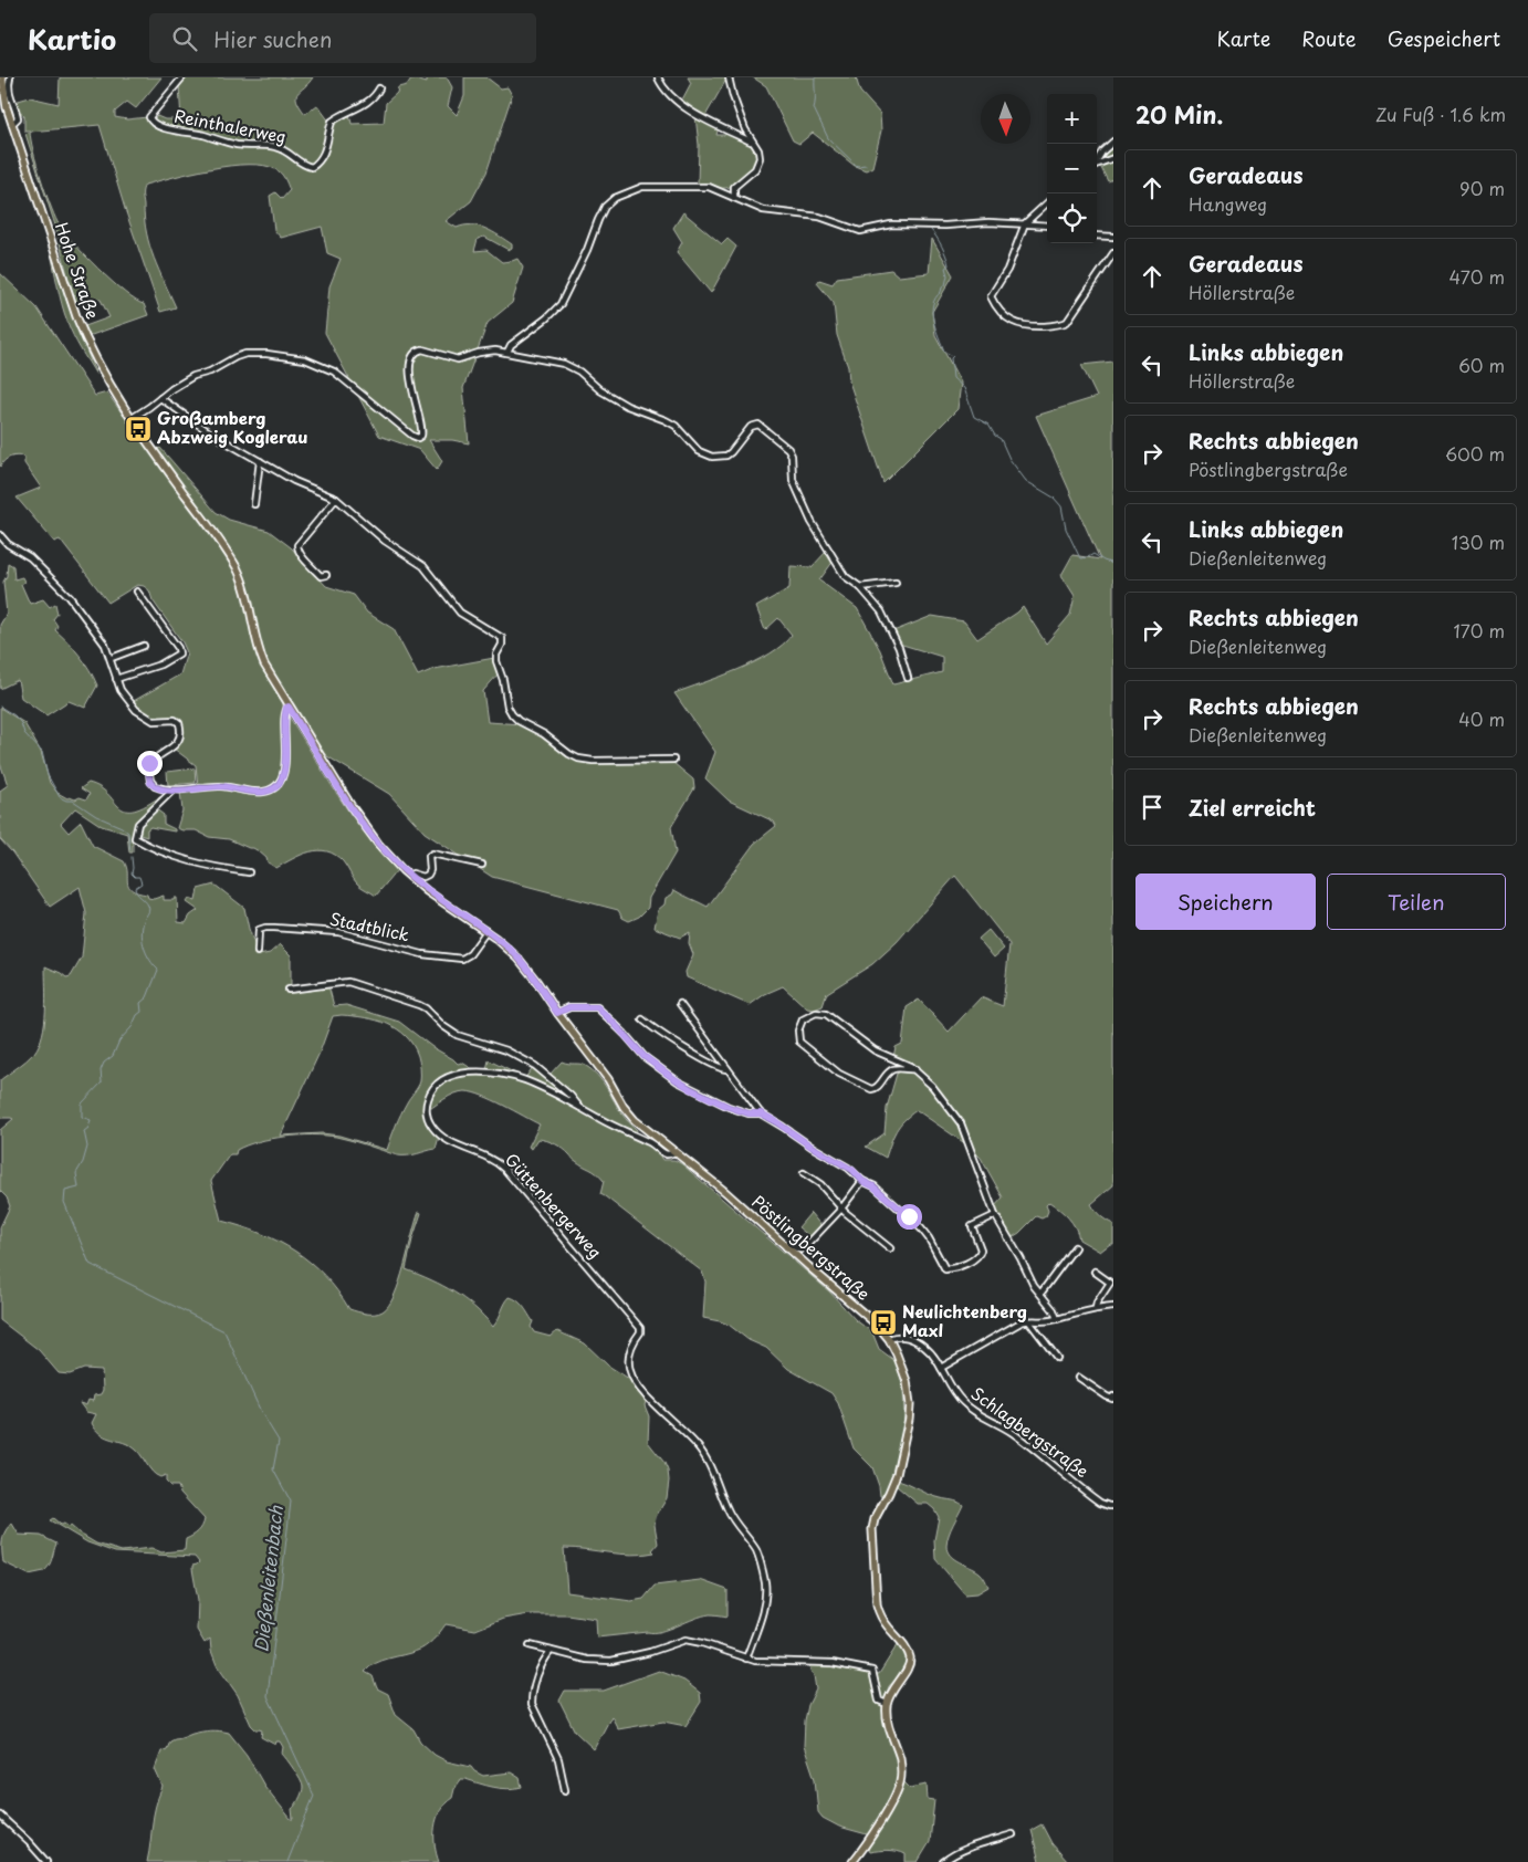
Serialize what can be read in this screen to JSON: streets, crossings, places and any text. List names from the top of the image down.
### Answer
{
  "streets": {
    "main road": ["Hohe Straße", "Pöstlingbergstraße"],
    "street": [
      "Reinthalerweg",
      "Stadtblick",
      "Güttenbergerweg",
      "Schlagbergstraße"
    ]
  },
  "crossings": [
    ["Hohe Straße", "Pöstlingbergstraße"],
    ["Stadtblick", "Pöstlingbergstraße"],
    ["Güttenbergerweg", "Pöstlingbergstraße"],
    ["Pöstlingbergstraße", "Schlagbergstraße"]
  ],
  "water": ["Dießenleitenbach"],
  "places": {
    "bus stop": ["Großamberg Abzweig Koglerau", "Neulichtenberg Maxl"]
  },
  "north": "bottom",
  "page": {
    "header": "Kartio",
    "search": "Hier suchen",
    "nav": ["Karte", "Route", "Gespeichert"],
    "heading": ["20 Min.", "Zu Fuß · 1.6 km"],
    "map_buttons": ["+", "−"],
    "list": [
      ["Geradeaus", "Hangweg", "90 m"],
      ["Geradeaus", "Höllerstraße", "470 m"],
      ["Links abbiegen", "Höllerstraße", "60 m"],
      ["Rechts abbiegen", "Pöstlingbergstraße", "600 m"],
      ["Links abbiegen", "Dießenleitenweg", "130 m"],
      ["Rechts abbiegen", "Dießenleitenweg", "170 m"],
      ["Rechts abbiegen", "Dießenleitenweg", "40 m"],
      "Ziel erreicht"
    ],
    "buttons": ["Speichern", "Teilen"]
  }
}
